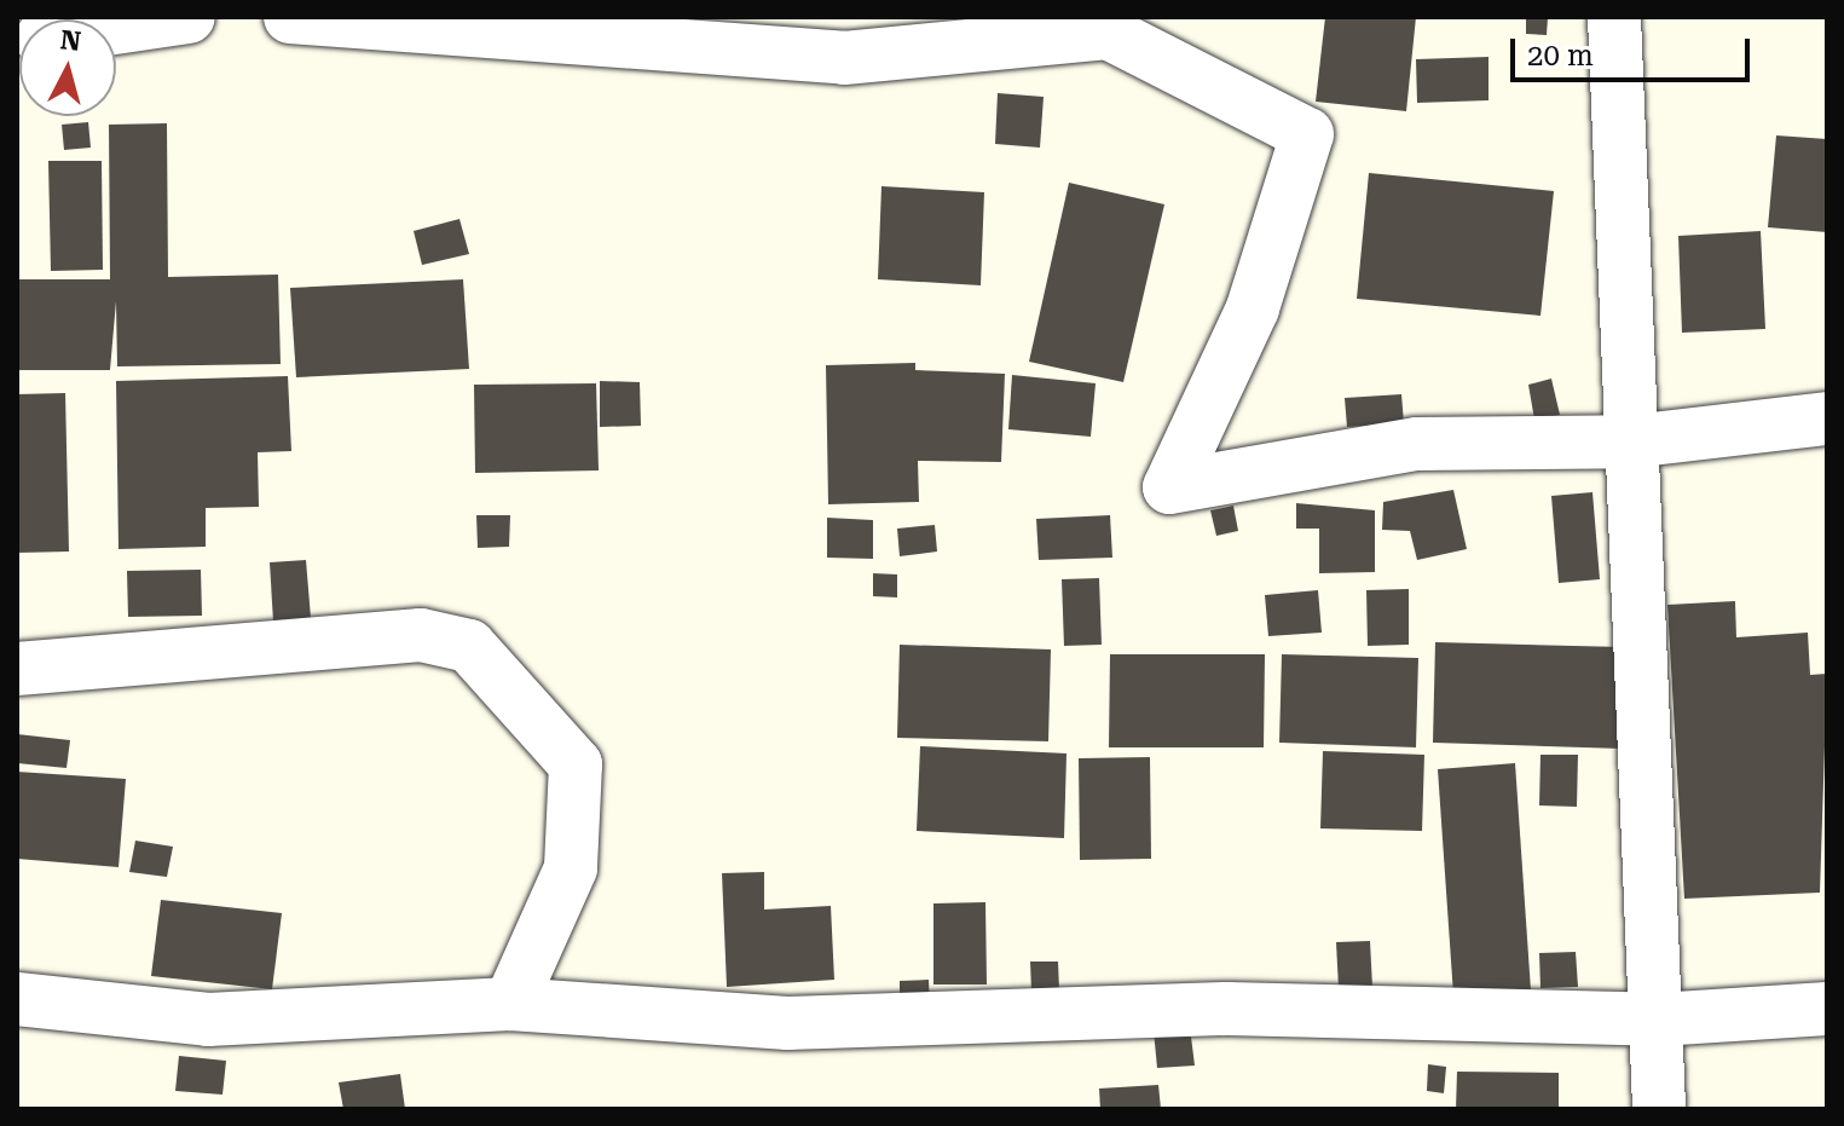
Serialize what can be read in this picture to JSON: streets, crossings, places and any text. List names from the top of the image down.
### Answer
{
  "scale_bar": "20 m",
  "north": "top"
}
